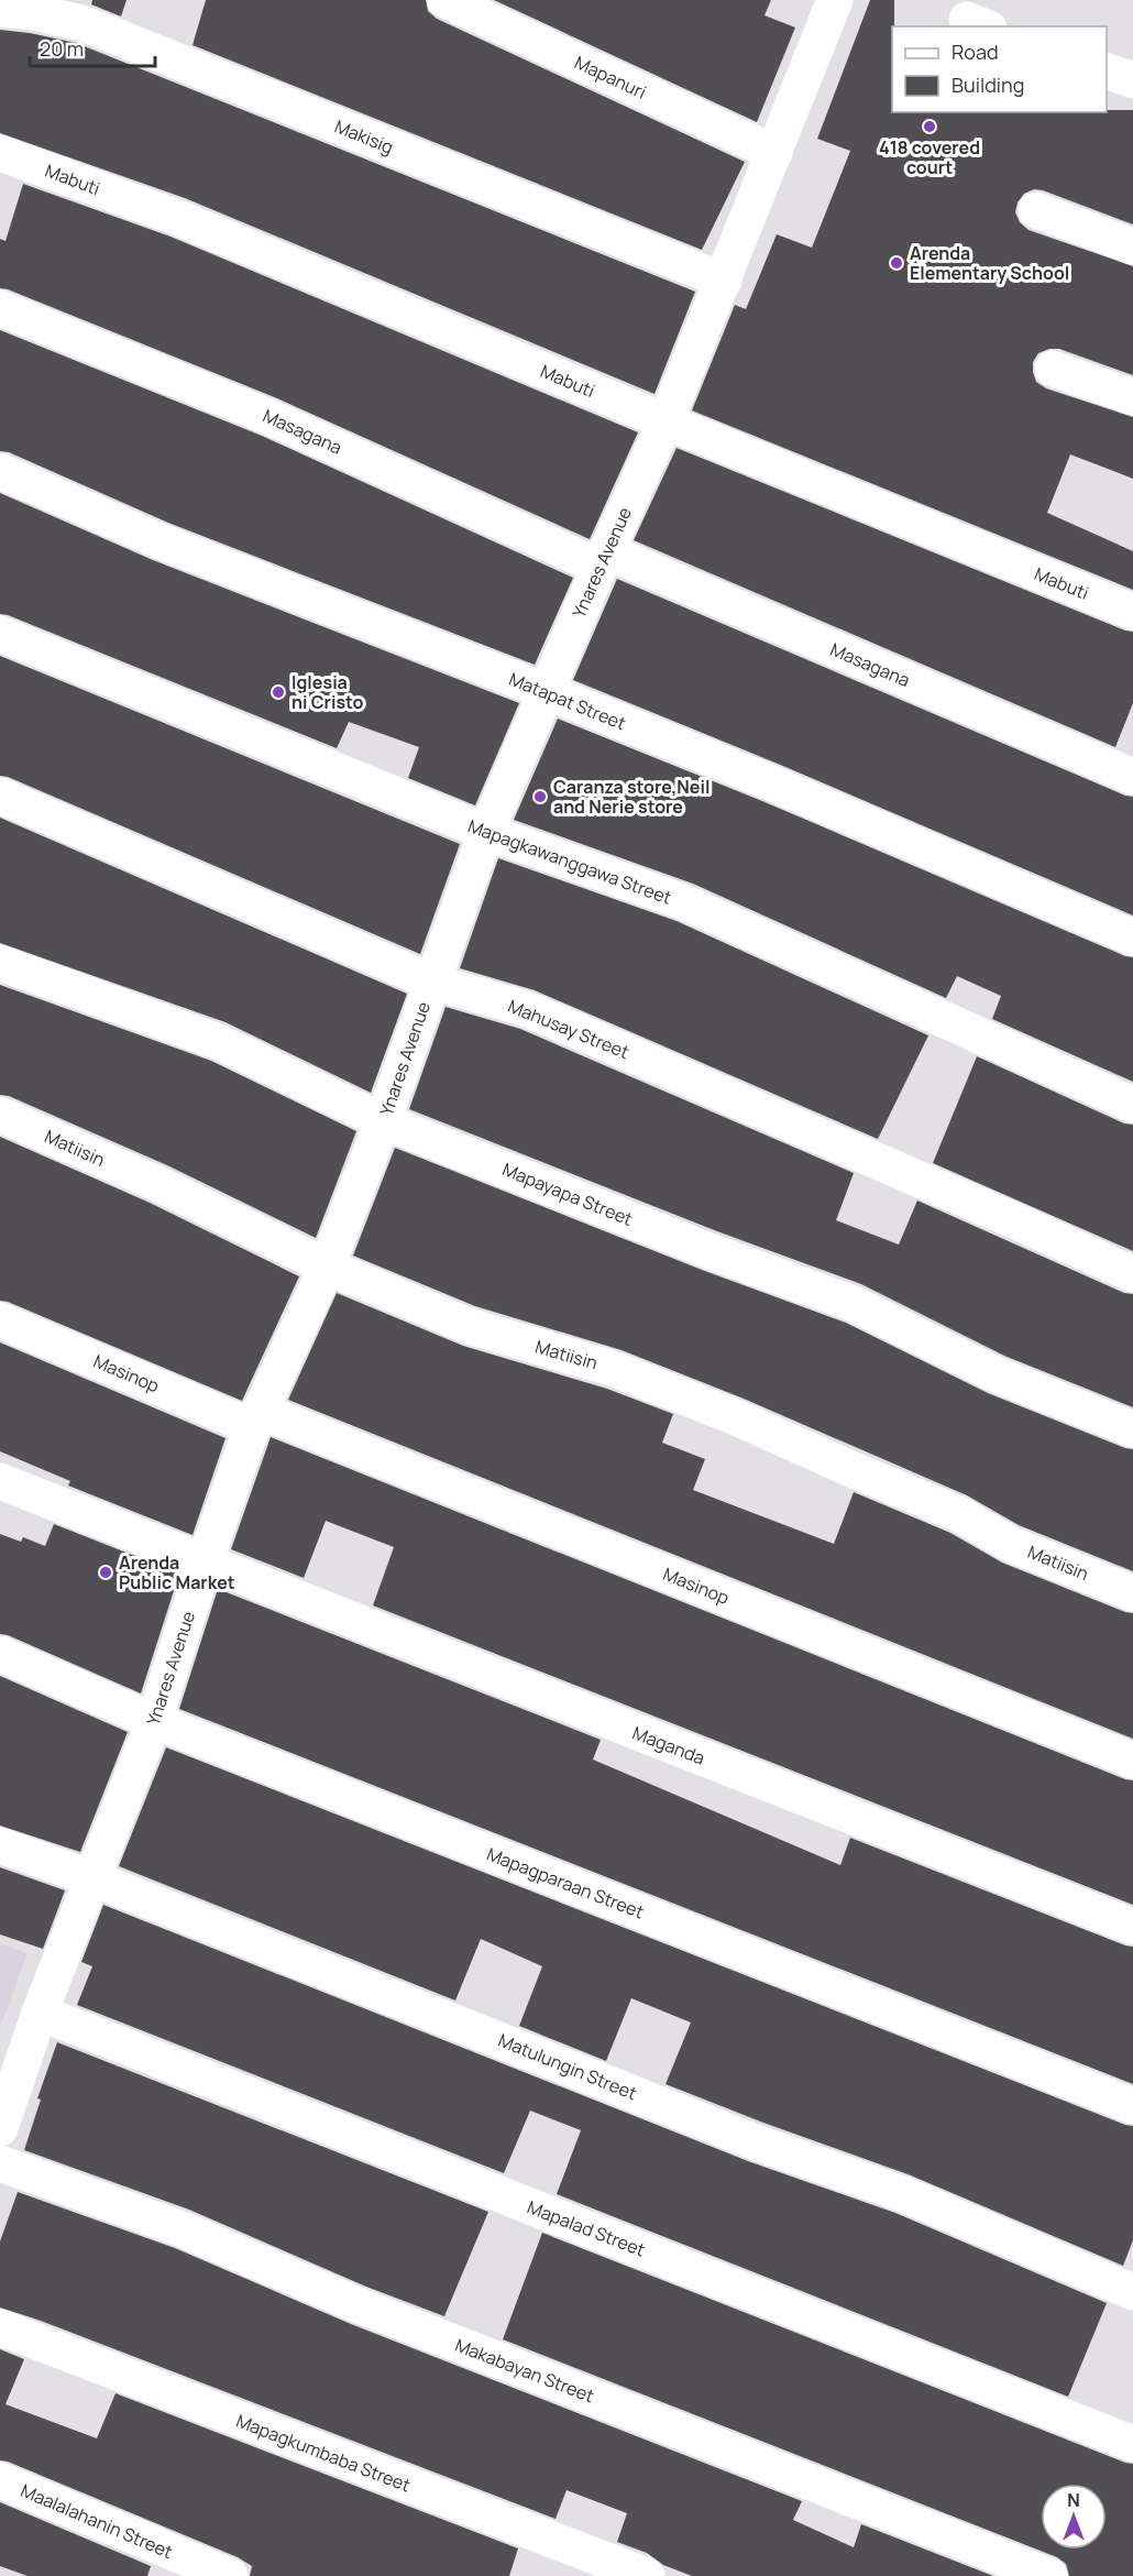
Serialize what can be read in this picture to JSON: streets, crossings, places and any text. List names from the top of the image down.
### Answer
{
  "streets": {
    "street": [
      "Mapanuri",
      "Makisig",
      "Mabuti",
      "Masagana",
      "Ynares Avenue",
      "Matapat Street",
      "Mapagkawanggawa Street",
      "Mahusay Street",
      "Matiisin",
      "Mapayapa Street",
      "Masinop",
      "Maganda",
      "Mapagparaan Street",
      "Matulungin Street",
      "Mapalad Street",
      "Makabayan Street",
      "Mapagkumbaba Street",
      "Maalalahanin Street"
    ]
  },
  "crossings": [
    ["Mapanuri", "Ynares Avenue"],
    ["Makisig", "Ynares Avenue"],
    ["Mabuti", "Ynares Avenue"],
    ["Masagana", "Ynares Avenue"],
    ["Ynares Avenue", "Matapat Street"],
    ["Ynares Avenue", "Mapagkawanggawa Street"],
    ["Ynares Avenue", "Mahusay Street"],
    ["Ynares Avenue", "Matiisin"],
    ["Ynares Avenue", "Mapayapa Street"],
    ["Ynares Avenue", "Masinop"],
    ["Ynares Avenue", "Maganda"],
    ["Ynares Avenue", "Mapagparaan Street"],
    ["Ynares Avenue", "Matulungin Street"],
    ["Ynares Avenue", "Mapalad Street"]
  ],
  "places": [
    "418 covered court",
    "Arenda Elementary School",
    "Iglesia ni Cristo",
    "Caranza store,Neil and Nerie store",
    "Arenda Public Market"
  ],
  "legend": ["Road", "Building"],
  "scale_bar": "20 m",
  "north": "top"
}
